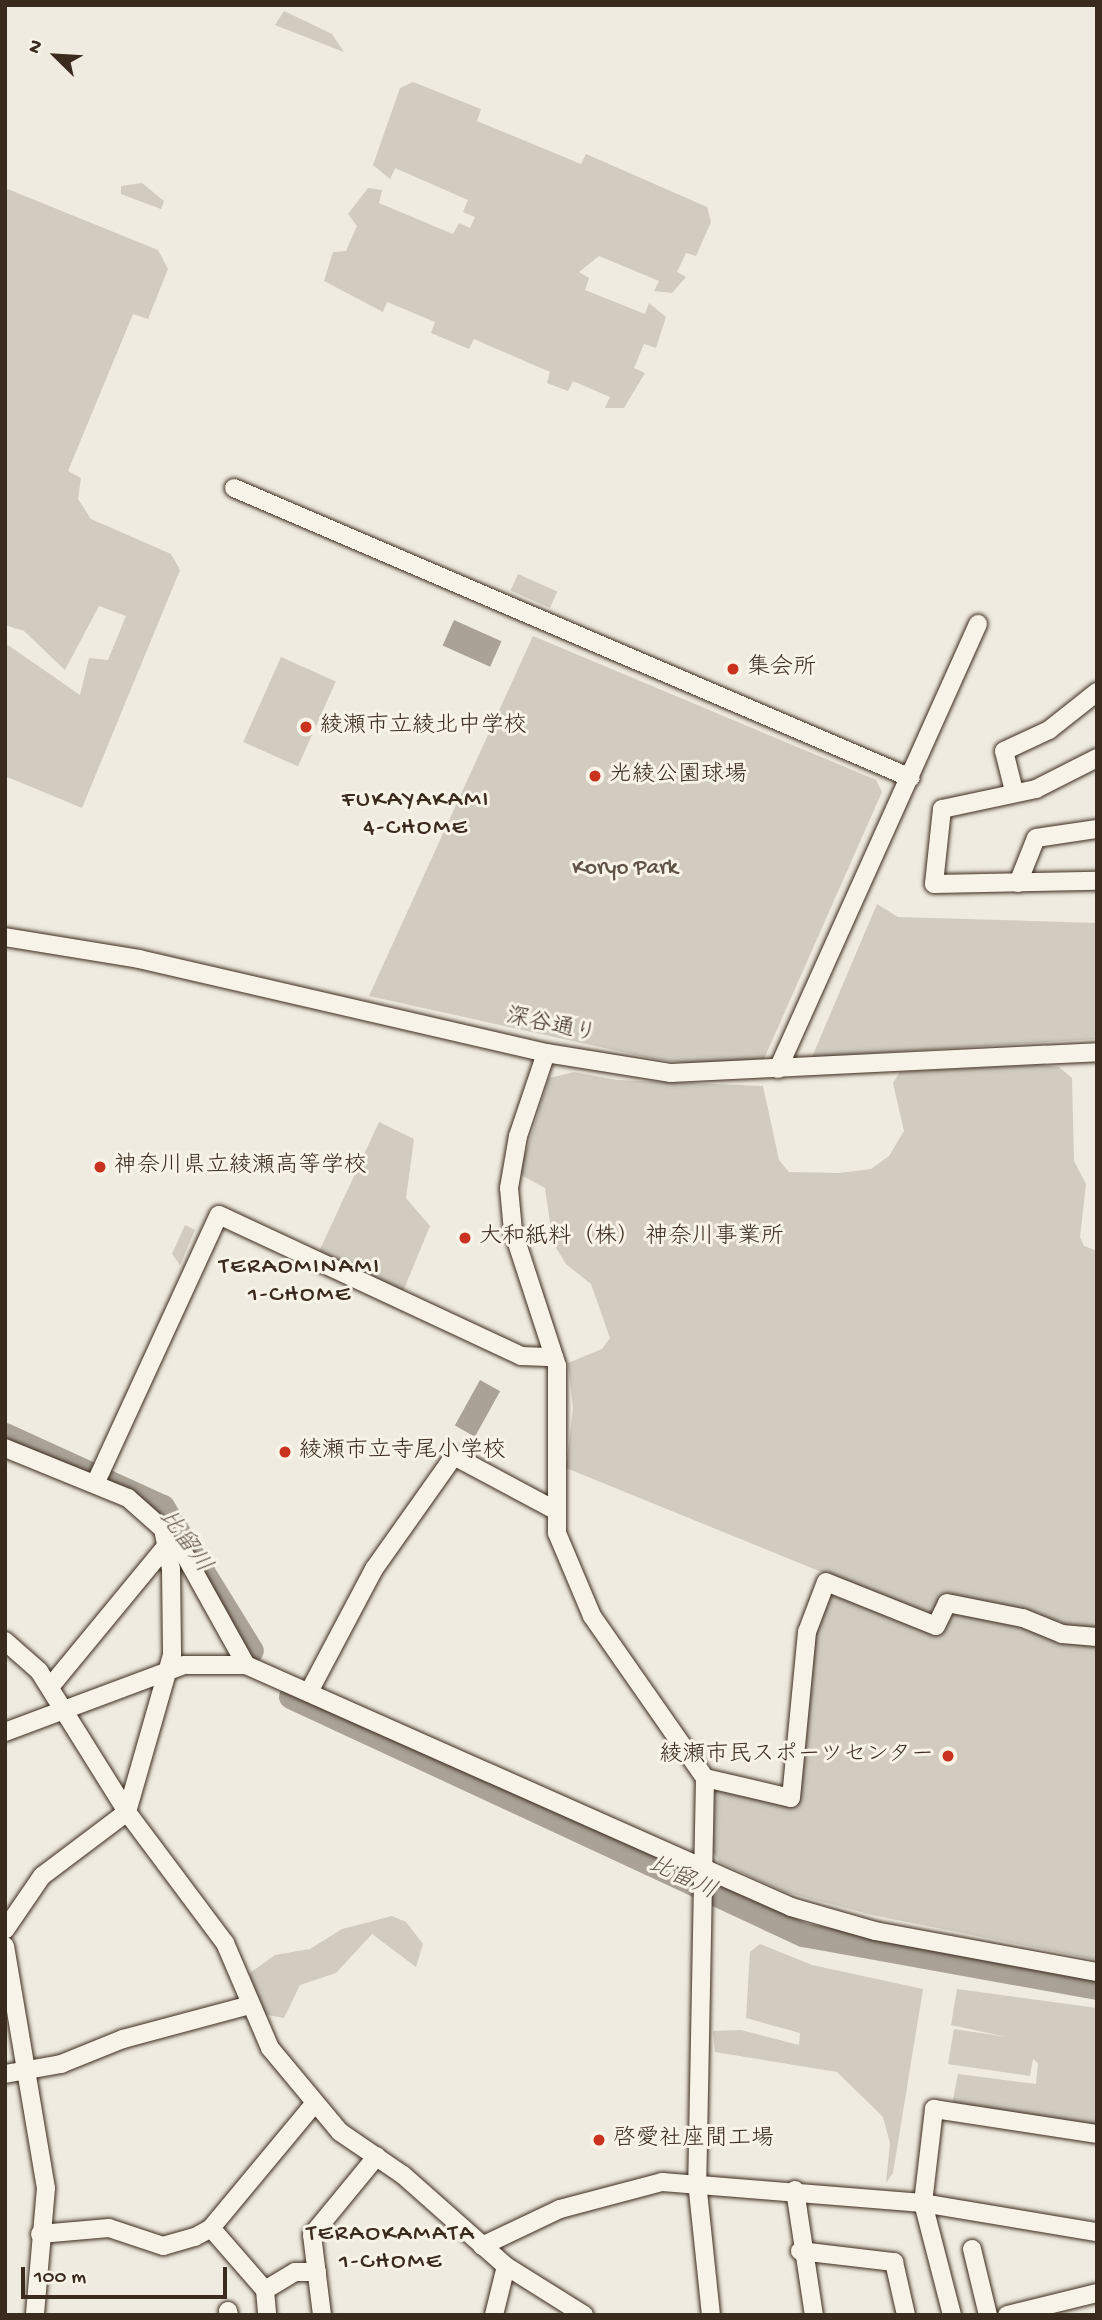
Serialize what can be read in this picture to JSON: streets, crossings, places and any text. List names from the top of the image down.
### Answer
{
  "streets": {
    "street": ["深谷通り"]
  },
  "districts": ["FUKAYAKAMI 4-CHOME", "TERAOMINAMI 1-CHOME", "TERAOKAMATA 1-CHOME"],
  "water": ["比留川"],
  "parks": ["Koryo Park"],
  "places": [
    "集会所",
    "綾瀬市立綾北中学校",
    "光綾公園球場",
    "神奈川県立綾瀬高等学校",
    "大和紙料（株） 神奈川事業所",
    "綾瀬市立寺尾小学校",
    "綾瀬市民スポーツセンター",
    "啓愛社座間工場"
  ],
  "scale_bar": "100 m",
  "north": "top left"
}
